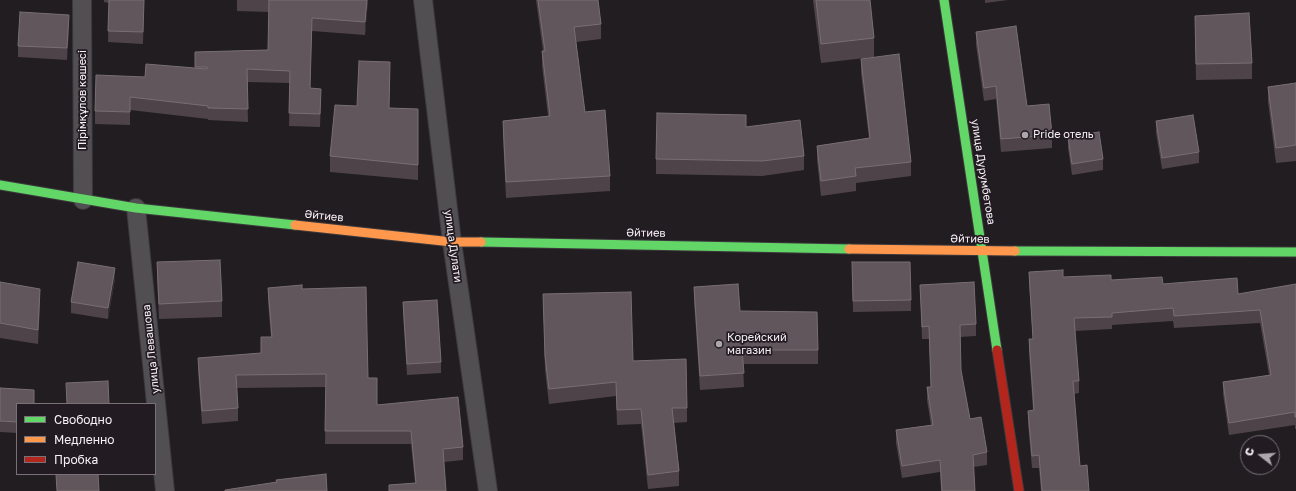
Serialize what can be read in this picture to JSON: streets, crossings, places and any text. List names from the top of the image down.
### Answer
{
  "streets": {
    "street": [
      "Пірімқұлов көшесі",
      "улица Дурумбетова",
      "Әйтиев",
      "улица Дулати",
      "улица Левашова"
    ]
  },
  "crossings": [
    ["Пірімқұлов көшесі", "Әйтиев"],
    ["улица Дурумбетова", "Әйтиев"],
    ["Әйтиев", "улица Дулати"],
    ["Әйтиев", "улица Левашова"]
  ],
  "places": ["Pride отель", "Корейский магазин"],
  "legend": ["Свободно", "Медленно", "Пробка"],
  "north": "left"
}
